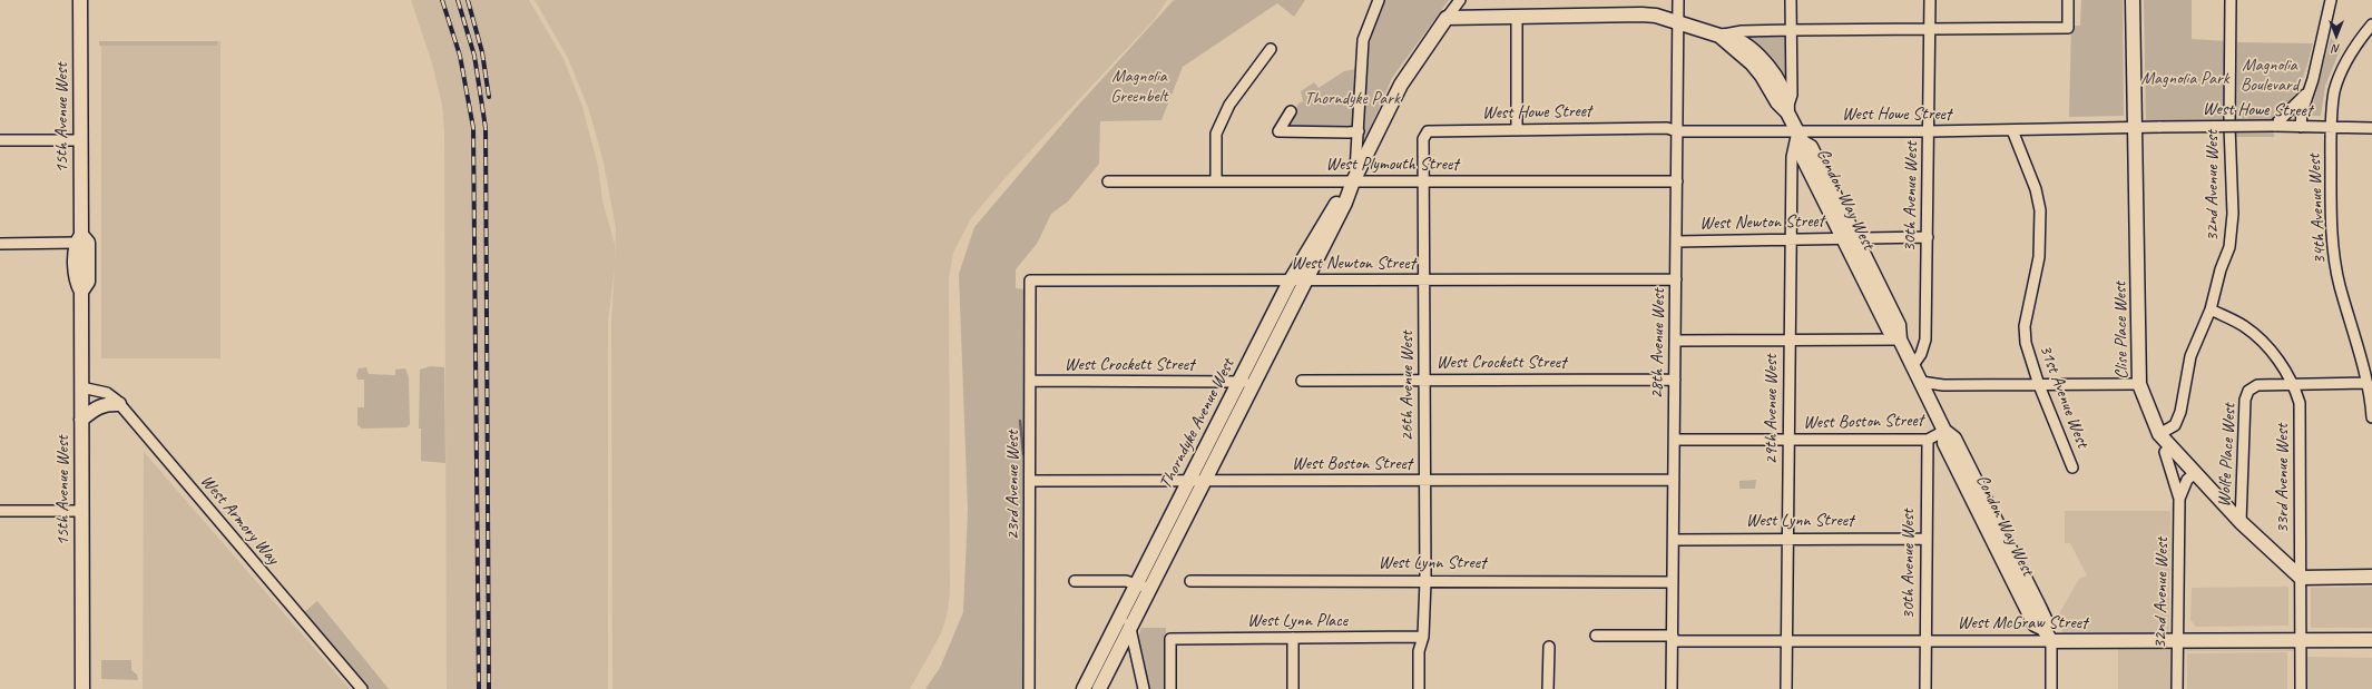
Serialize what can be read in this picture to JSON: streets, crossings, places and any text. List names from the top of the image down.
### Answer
{
  "streets": {
    "main road": [
      "15th Avenue West",
      "Condon Way West",
      "Clise Place West",
      "Thorndyke Avenue West",
      "West McGraw Street"
    ],
    "street": [
      "West Howe Street",
      "West Plymouth Street",
      "32nd Avenue West",
      "30th Avenue West",
      "34th Avenue West",
      "West Newton Street",
      "28th Avenue West",
      "West Crockett Street",
      "26th Avenue West",
      "31st Avenue West",
      "29th Avenue West",
      "West Boston Street",
      "Wolfe Place West",
      "33rd Avenue West",
      "23rd Avenue West",
      "West Armory Way",
      "West Lynn Street",
      "West Lynn Place"
    ]
  },
  "crossings": [
    ["West Howe Street", "30th Avenue West"],
    ["West Howe Street", "Condon Way West"],
    ["West Howe Street", "34th Avenue West"],
    ["West Howe Street", "Clise Place West"],
    ["West Howe Street", "28th Avenue West"],
    ["West Howe Street", "26th Avenue West"],
    ["West Howe Street", "31st Avenue West"],
    ["West Howe Street", "29th Avenue West"],
    ["15th Avenue West", "West Armory Way"],
    ["West Plymouth Street", "28th Avenue West"],
    ["West Plymouth Street", "26th Avenue West"],
    ["West Plymouth Street", "Thorndyke Avenue West"],
    ["32nd Avenue West", "Clise Place West"],
    ["32nd Avenue West", "33rd Avenue West"],
    ["32nd Avenue West", "West McGraw Street"],
    ["30th Avenue West", "Condon Way West"],
    ["30th Avenue West", "West Newton Street"],
    ["30th Avenue West", "West Boston Street"],
    ["30th Avenue West", "West Lynn Street"],
    ["30th Avenue West", "West McGraw Street"],
    ["Condon Way West", "West Newton Street"],
    ["Condon Way West", "28th Avenue West"],
    ["Condon Way West", "29th Avenue West"],
    ["Condon Way West", "West Boston Street"],
    ["Condon Way West", "Thorndyke Avenue West"],
    ["Condon Way West", "West McGraw Street"],
    ["West Newton Street", "28th Avenue West"],
    ["West Newton Street", "26th Avenue West"],
    ["West Newton Street", "29th Avenue West"],
    ["West Newton Street", "Thorndyke Avenue West"],
    ["West Newton Street", "23rd Avenue West"],
    ["Clise Place West", "Wolfe Place West"],
    ["Clise Place West", "33rd Avenue West"],
    ["28th Avenue West", "West Crockett Street"],
    ["28th Avenue West", "West Boston Street"],
    ["28th Avenue West", "West Lynn Street"],
    ["28th Avenue West", "West McGraw Street"],
    ["West Crockett Street", "26th Avenue West"],
    ["West Crockett Street", "Thorndyke Avenue West"],
    ["West Crockett Street", "23rd Avenue West"],
    ["26th Avenue West", "West Boston Street"],
    ["26th Avenue West", "West Lynn Street"],
    ["26th Avenue West", "West Lynn Place"],
    ["29th Avenue West", "West Boston Street"],
    ["29th Avenue West", "West Lynn Street"],
    ["29th Avenue West", "West McGraw Street"],
    ["West Boston Street", "Thorndyke Avenue West"],
    ["West Boston Street", "23rd Avenue West"],
    ["Wolfe Place West", "33rd Avenue West"],
    ["33rd Avenue West", "West McGraw Street"]
  ],
  "parks": [
    "Magnolia Boulevard",
    "Magnolia Greenbelt",
    "Magnolia Park",
    "Thorndyke Park"
  ],
  "north": "bottom"
}
